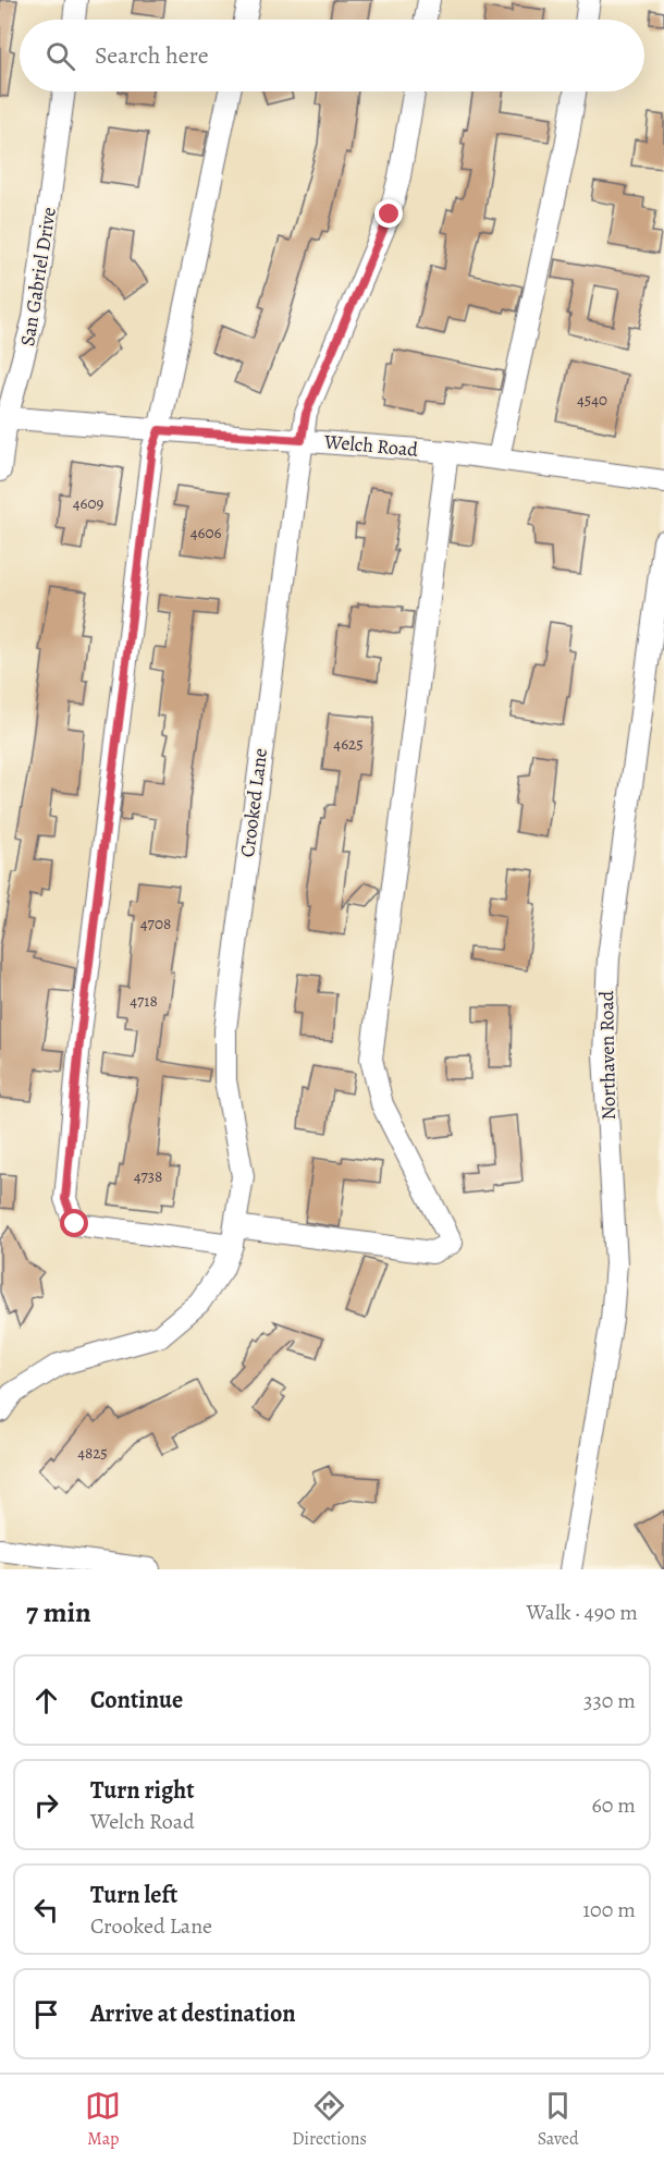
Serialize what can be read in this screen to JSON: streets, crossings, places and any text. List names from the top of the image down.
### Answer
{
  "streets": {
    "street": [
      "San Gabriel Drive",
      "Welch Road",
      "Crooked Lane",
      "Northaven Road"
    ]
  },
  "crossings": [
    ["San Gabriel Drive", "Welch Road"],
    ["Welch Road", "Crooked Lane"]
  ],
  "house_numbers": [
    "4540",
    "4609",
    "4606",
    "4625",
    "4708",
    "4718",
    "4738",
    "4825"
  ],
  "page": {
    "search": "Search here",
    "heading": ["7 min", "Walk · 490 m"],
    "list": [
      ["Continue", "330 m"],
      ["Turn right", "Welch Road", "60 m"],
      ["Turn left", "Crooked Lane", "100 m"],
      "Arrive at destination"
    ],
    "nav": ["Map", "Directions", "Saved"]
  }
}
